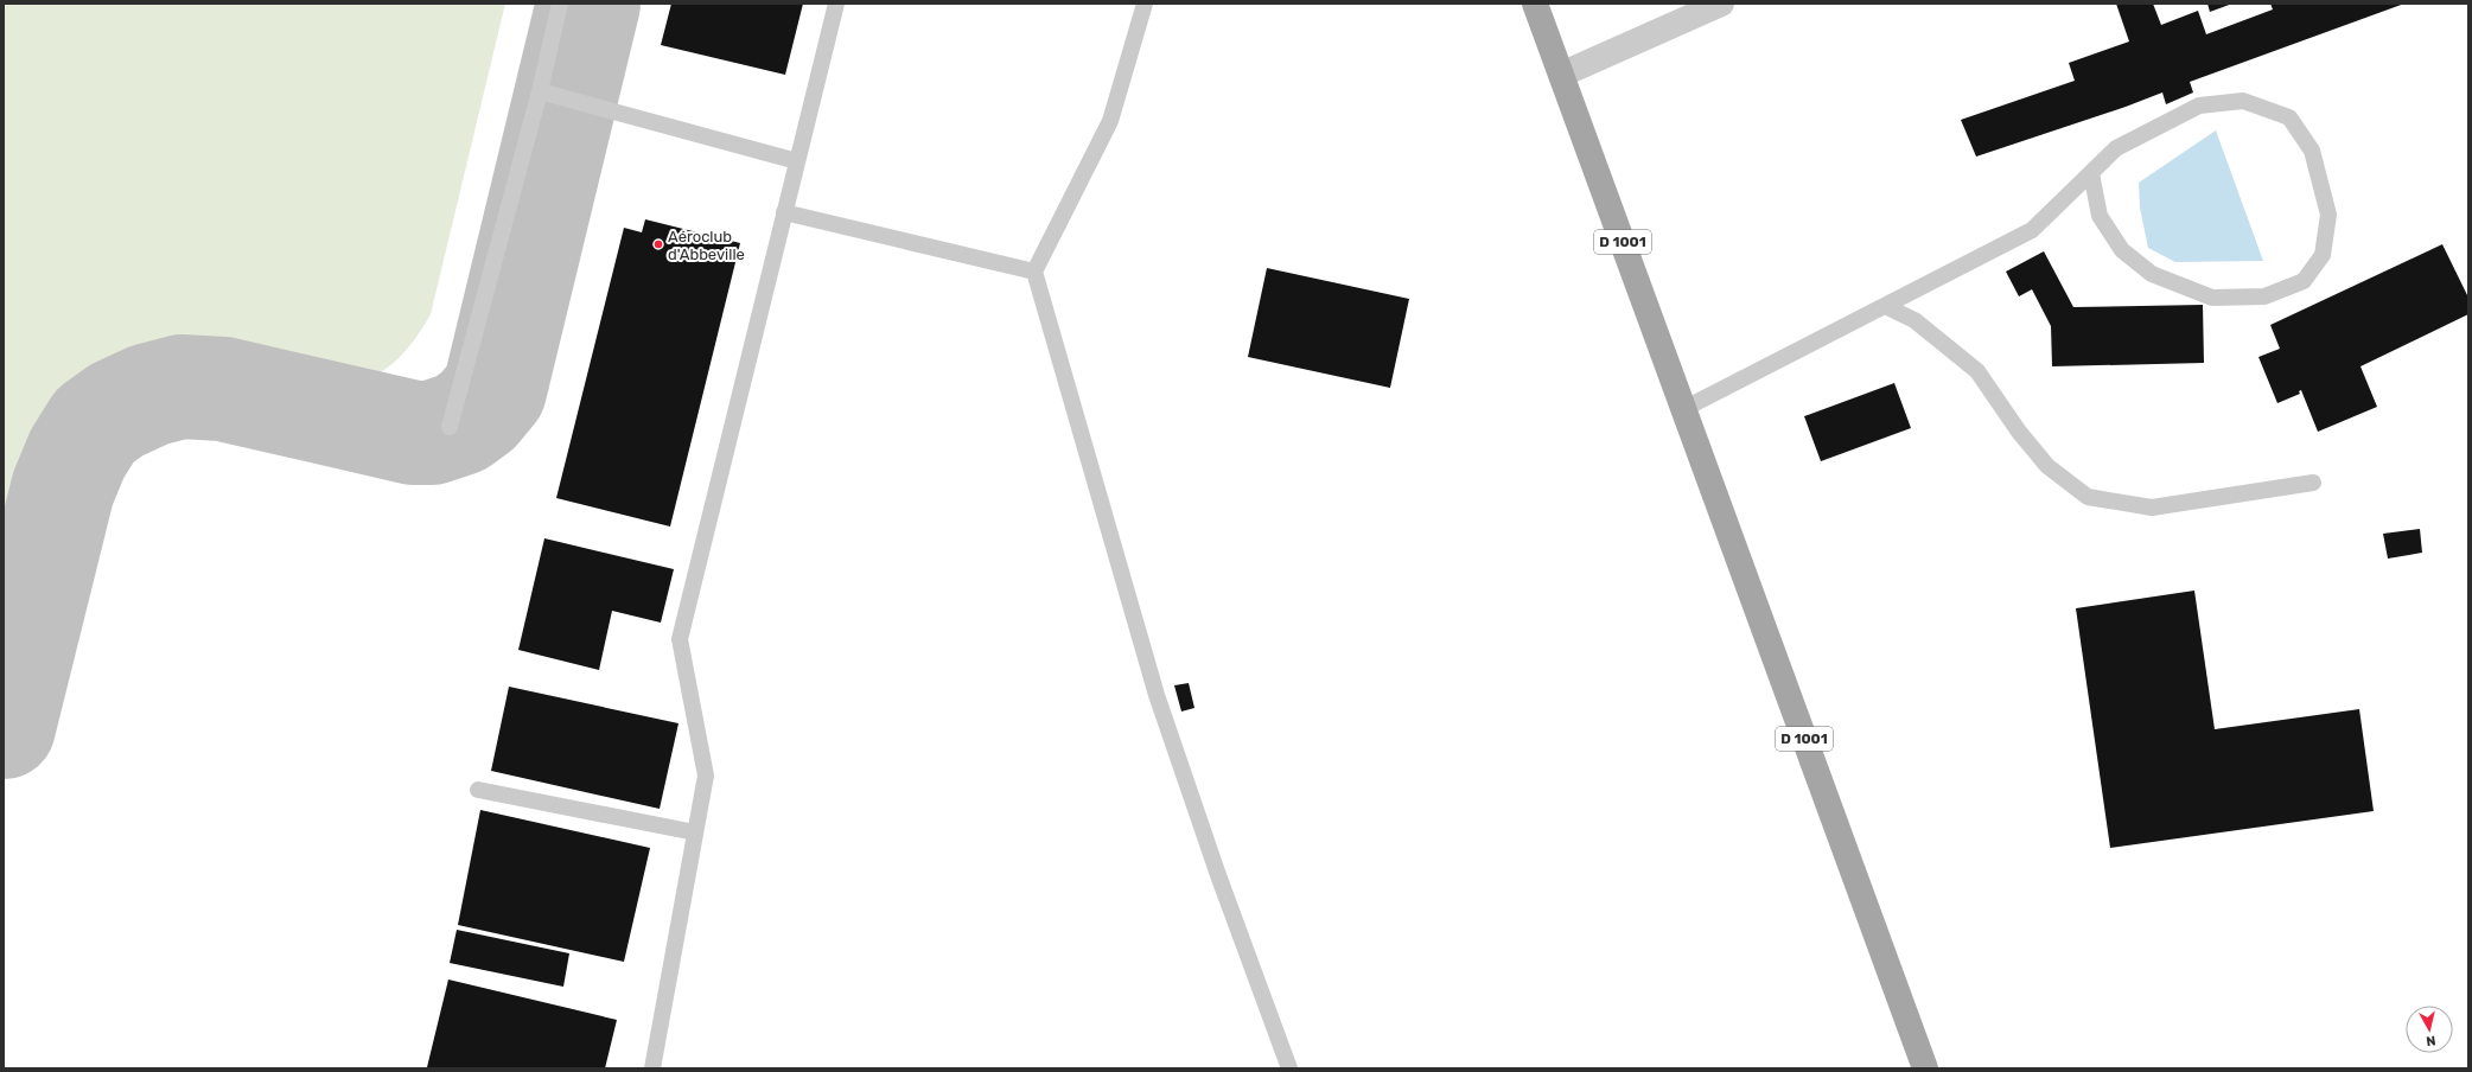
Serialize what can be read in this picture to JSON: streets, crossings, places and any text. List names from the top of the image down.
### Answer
{
  "streets": {
    "main road": ["D 1001"]
  },
  "places": ["Aéroclub d'Abbeville"],
  "north": "bottom"
}
